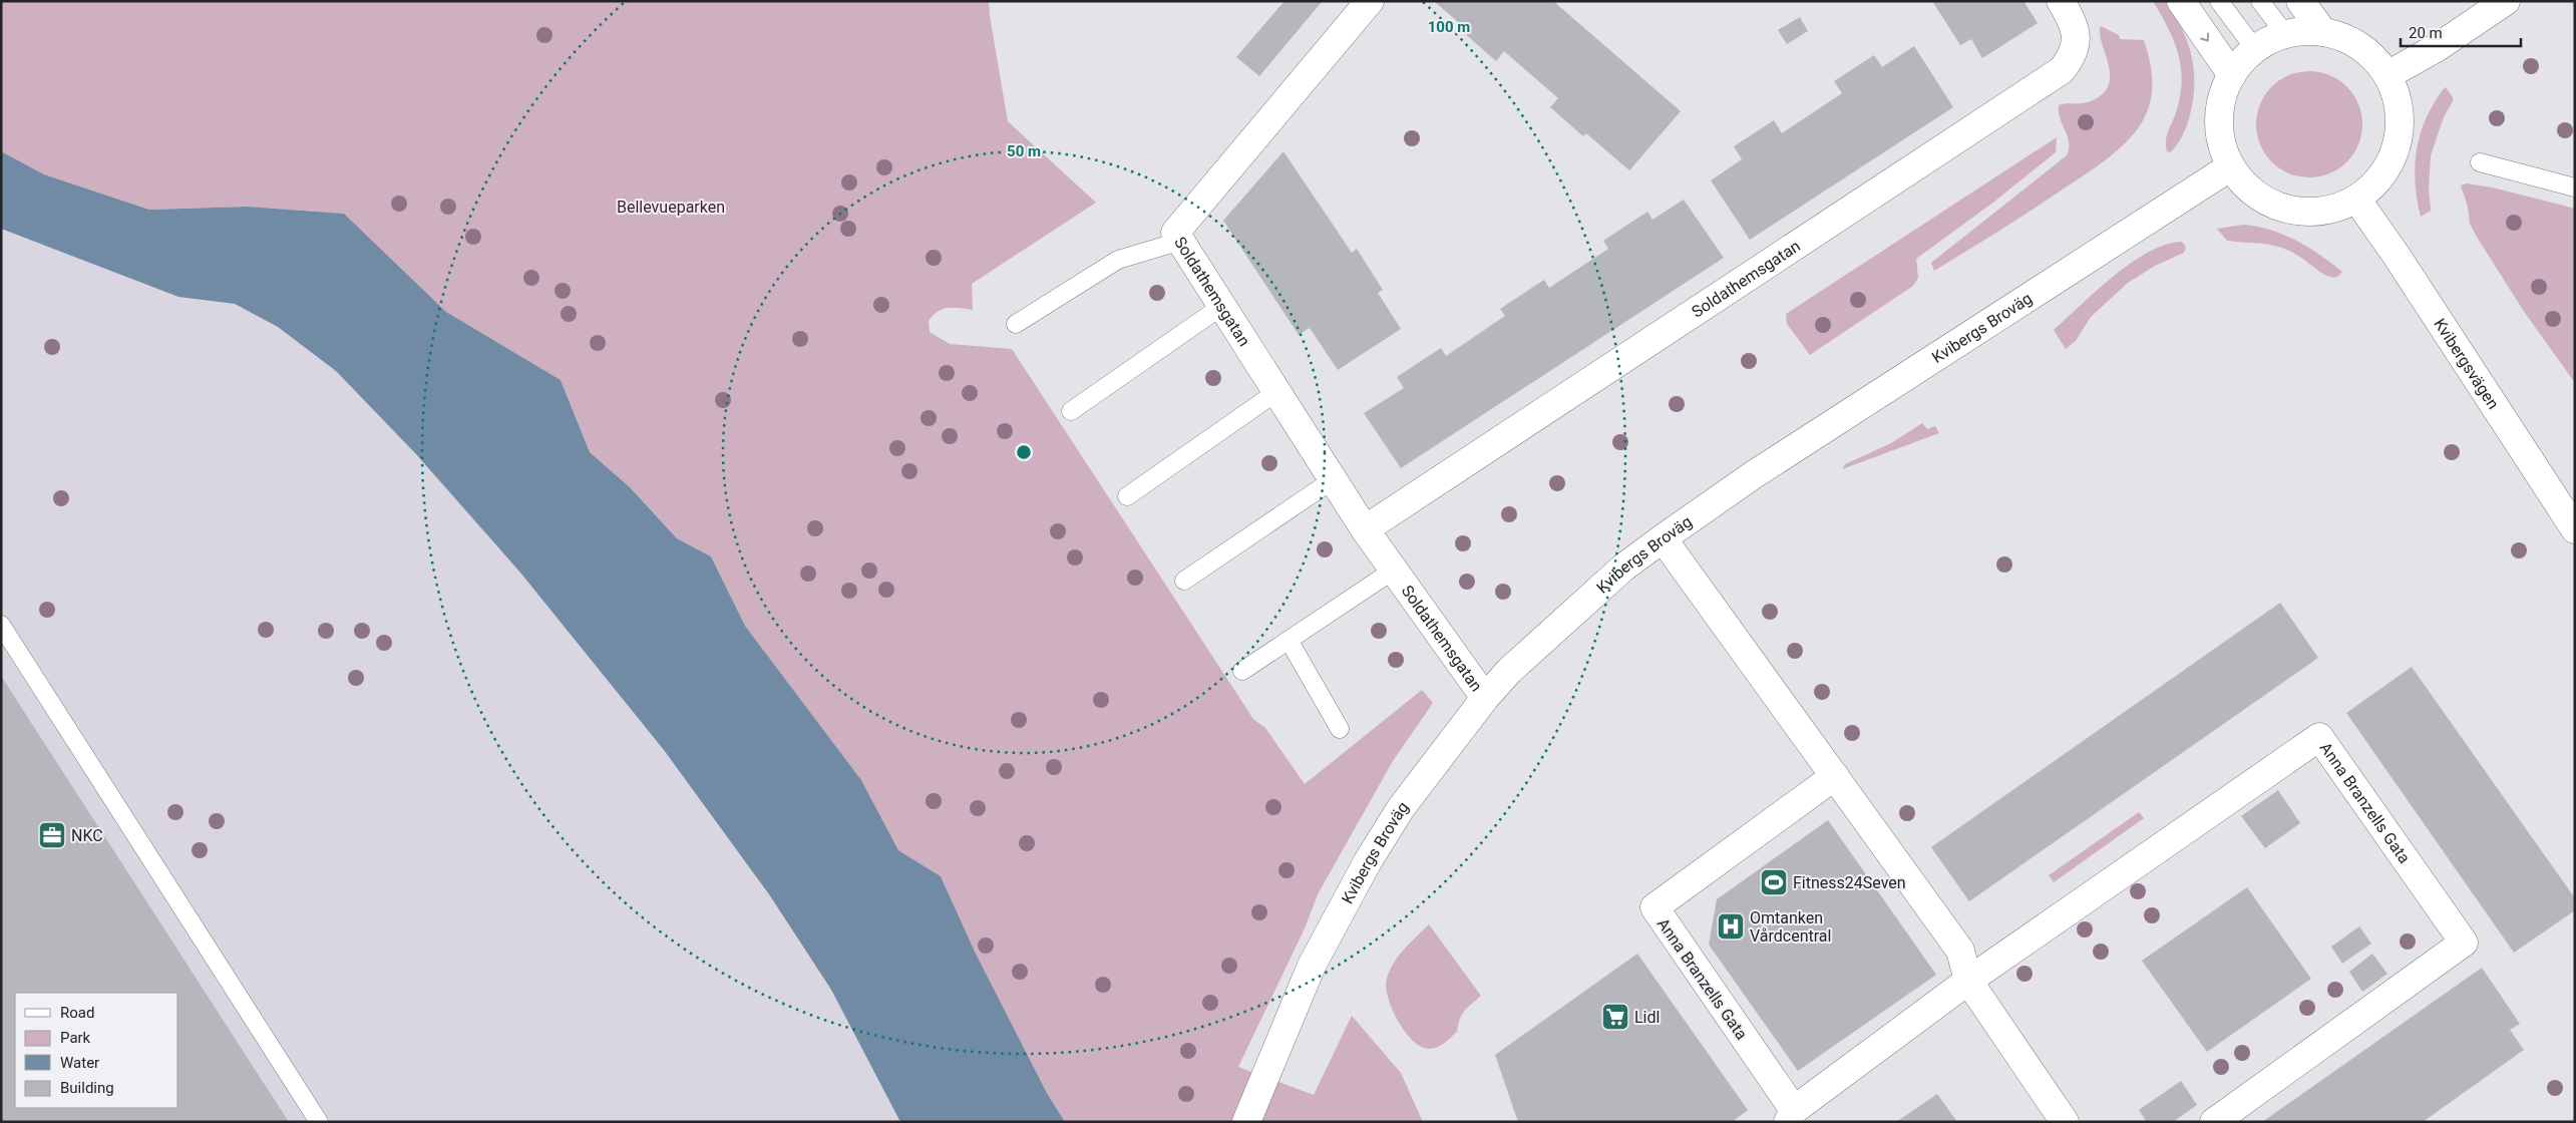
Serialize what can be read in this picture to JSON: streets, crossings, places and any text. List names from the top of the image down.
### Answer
{
  "streets": {
    "street": [
      "Soldathemsgatan",
      "Kvibergs Broväg",
      "Kvibergsvägen",
      "Anna Branzells Gata"
    ]
  },
  "crossings": [
    ["Soldathemsgatan", "Kvibergs Broväg"]
  ],
  "parks": ["Bellevueparken"],
  "places": {
    "office": ["NKC"],
    "sports": ["Fitness24Seven"],
    "hospital": ["Omtanken Vårdcentral"],
    "supermarket": ["Lidl"]
  },
  "legend": [
    "Road",
    "Park",
    "Water",
    "Building"
  ],
  "scale_bar": "20 m",
  "rings": ["100 m", "50 m"]
}
